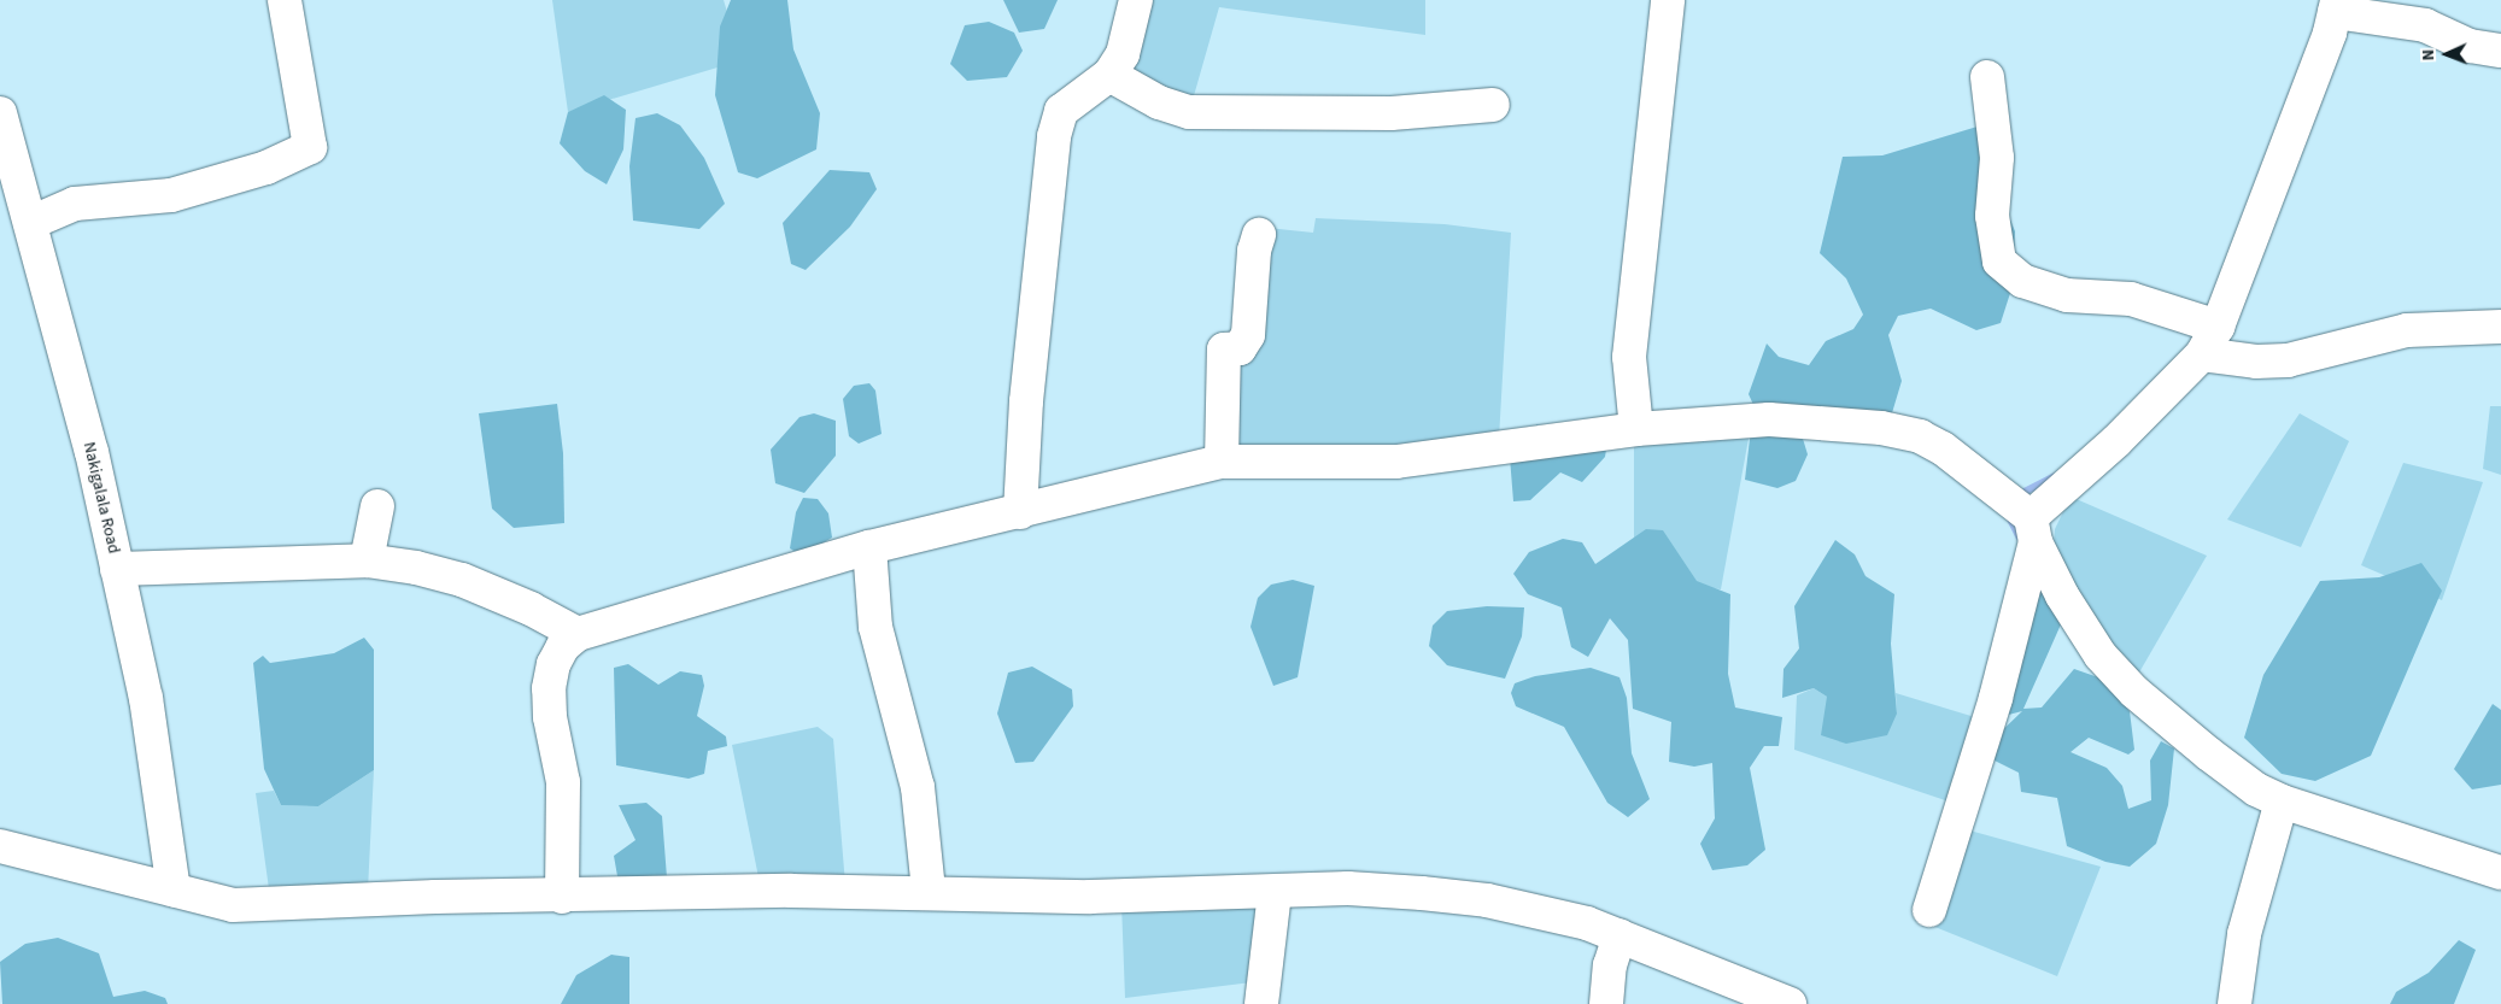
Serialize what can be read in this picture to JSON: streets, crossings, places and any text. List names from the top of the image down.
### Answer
{
  "streets": {
    "street": ["Nakigalala Road"]
  },
  "north": "left"
}
